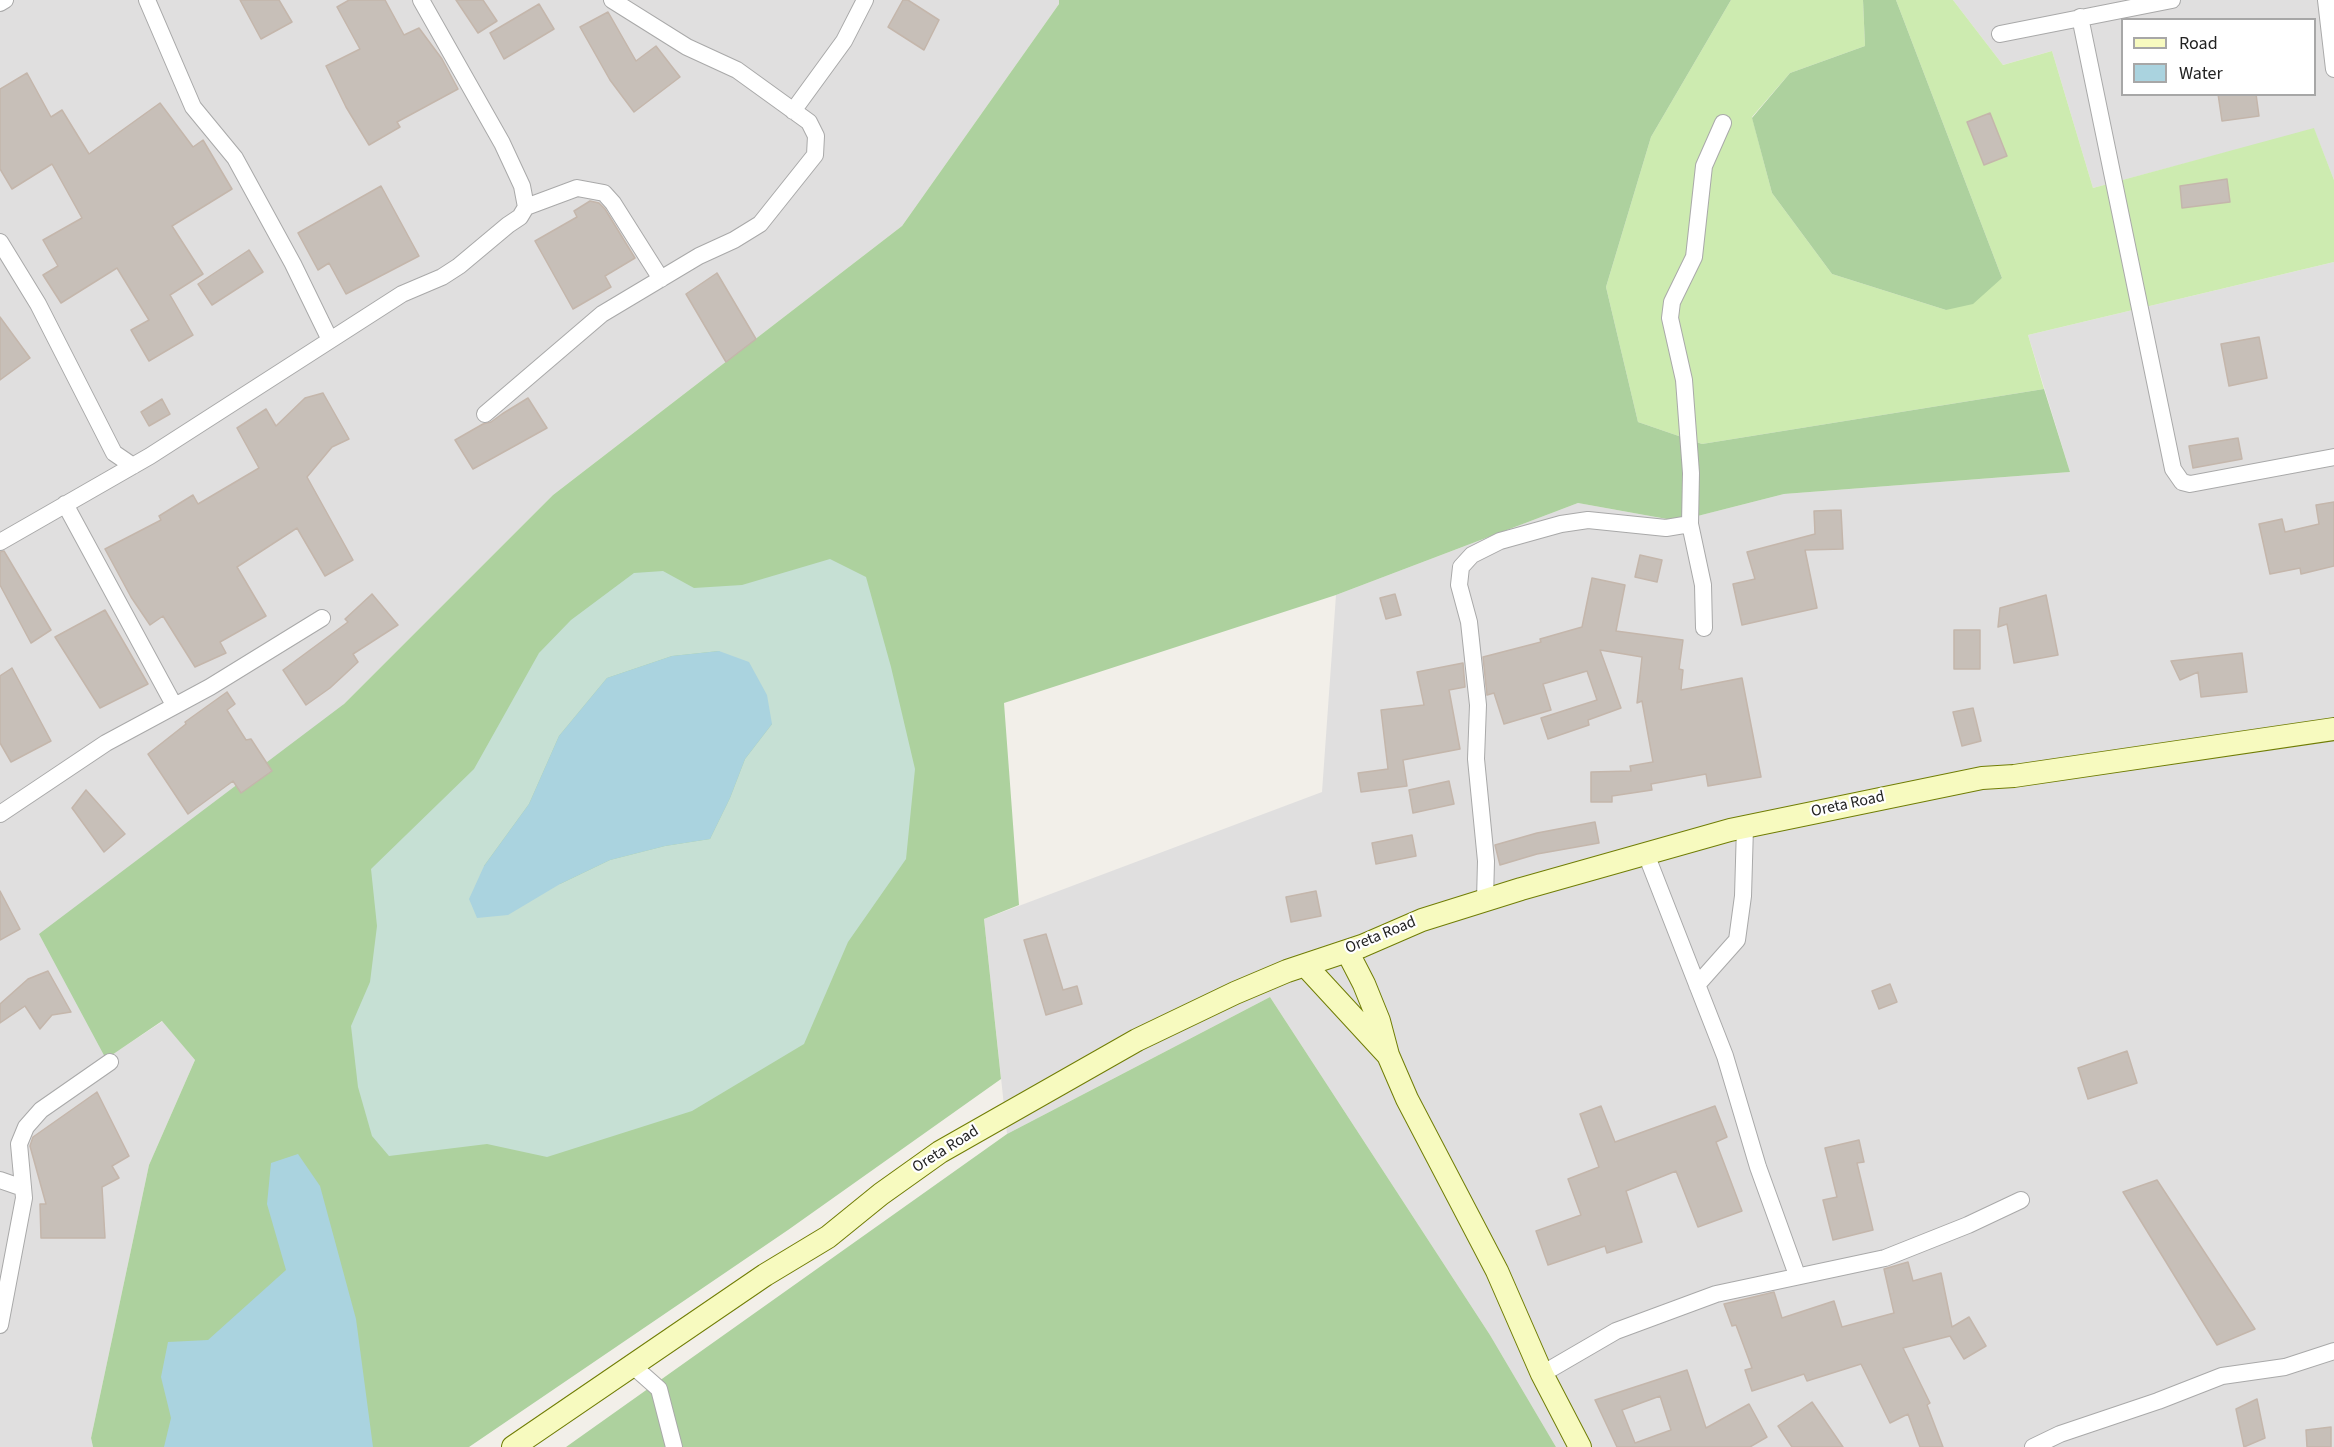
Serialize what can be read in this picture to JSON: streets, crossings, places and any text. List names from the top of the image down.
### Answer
{
  "streets": {
    "street": ["Oreta Road"]
  },
  "legend": ["Road", "Water"]
}
